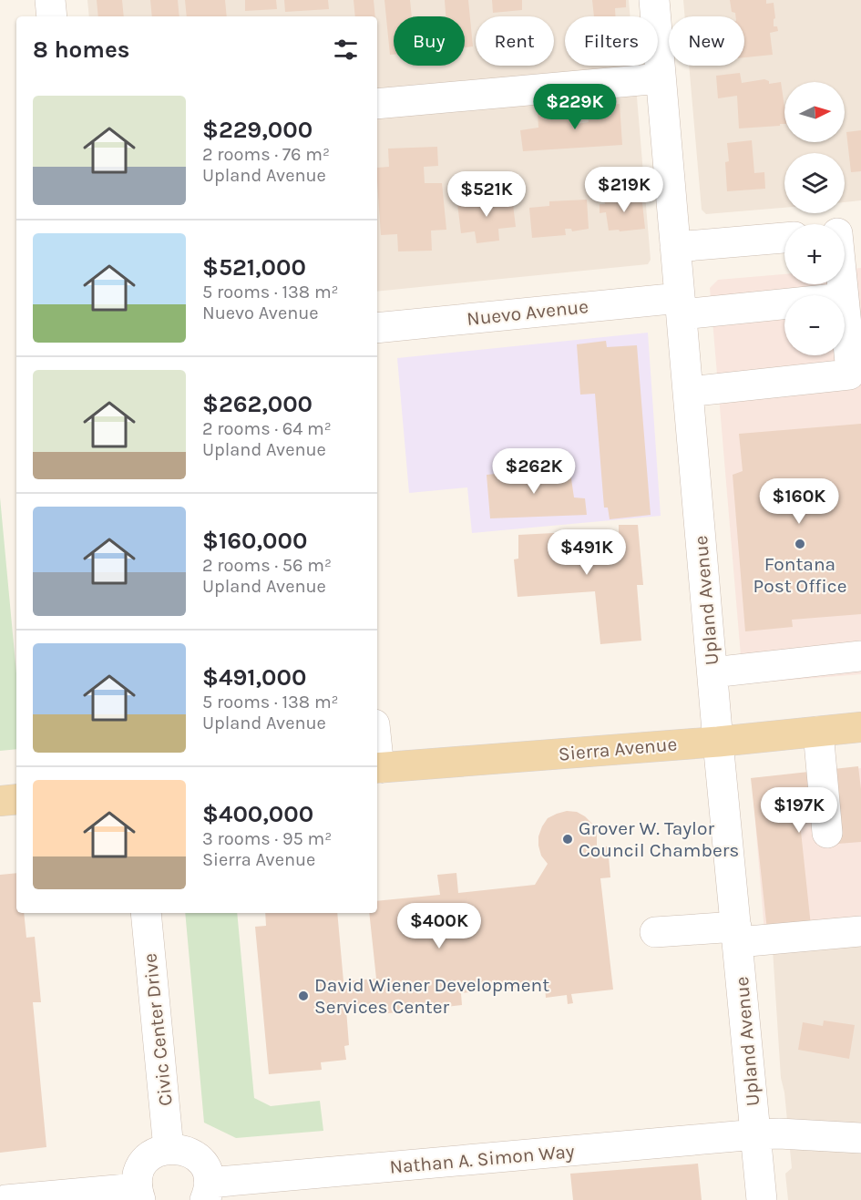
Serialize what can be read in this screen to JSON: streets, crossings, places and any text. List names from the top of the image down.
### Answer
{
  "streets": {
    "main road": ["Sierra Avenue"],
    "street": [
      "Nuevo Avenue",
      "Upland Avenue",
      "Civic Center Drive",
      "Nathan A. Simon Way"
    ]
  },
  "crossings": [
    ["Nuevo Avenue", "Upland Avenue"],
    ["Upland Avenue", "Sierra Avenue"],
    ["Upland Avenue", "Nathan A. Simon Way"]
  ],
  "places": ["Fontana Post Office", "Grover W. Taylor Council Chambers", "David Wiener Development Services Center"],
  "north": "right",
  "page": {
    "chip": [
      "Buy",
      "Rent",
      "Filters",
      "New"
    ],
    "heading": "8 homes",
    "map_buttons": ["+", "−"],
    "list": [
      {
        "name": "$229,000",
        "note": "2 rooms · 76 m² · Upland Avenue"
      },
      {
        "name": "$521,000",
        "note": "5 rooms · 138 m² · Nuevo Avenue"
      },
      {
        "name": "$262,000",
        "note": "2 rooms · 64 m² · Upland Avenue"
      },
      {
        "name": "$160,000",
        "note": "2 rooms · 56 m² · Upland Avenue"
      },
      {
        "name": "$491,000",
        "note": "5 rooms · 138 m² · Upland Avenue"
      },
      {
        "name": "$400,000",
        "note": "3 rooms · 95 m² · Sierra Avenue"
      }
    ],
    "price": [
      "$229K",
      "$219K",
      "$521K",
      "$262K",
      "$160K",
      "$491K",
      "$197K",
      "$400K"
    ]
  }
}
